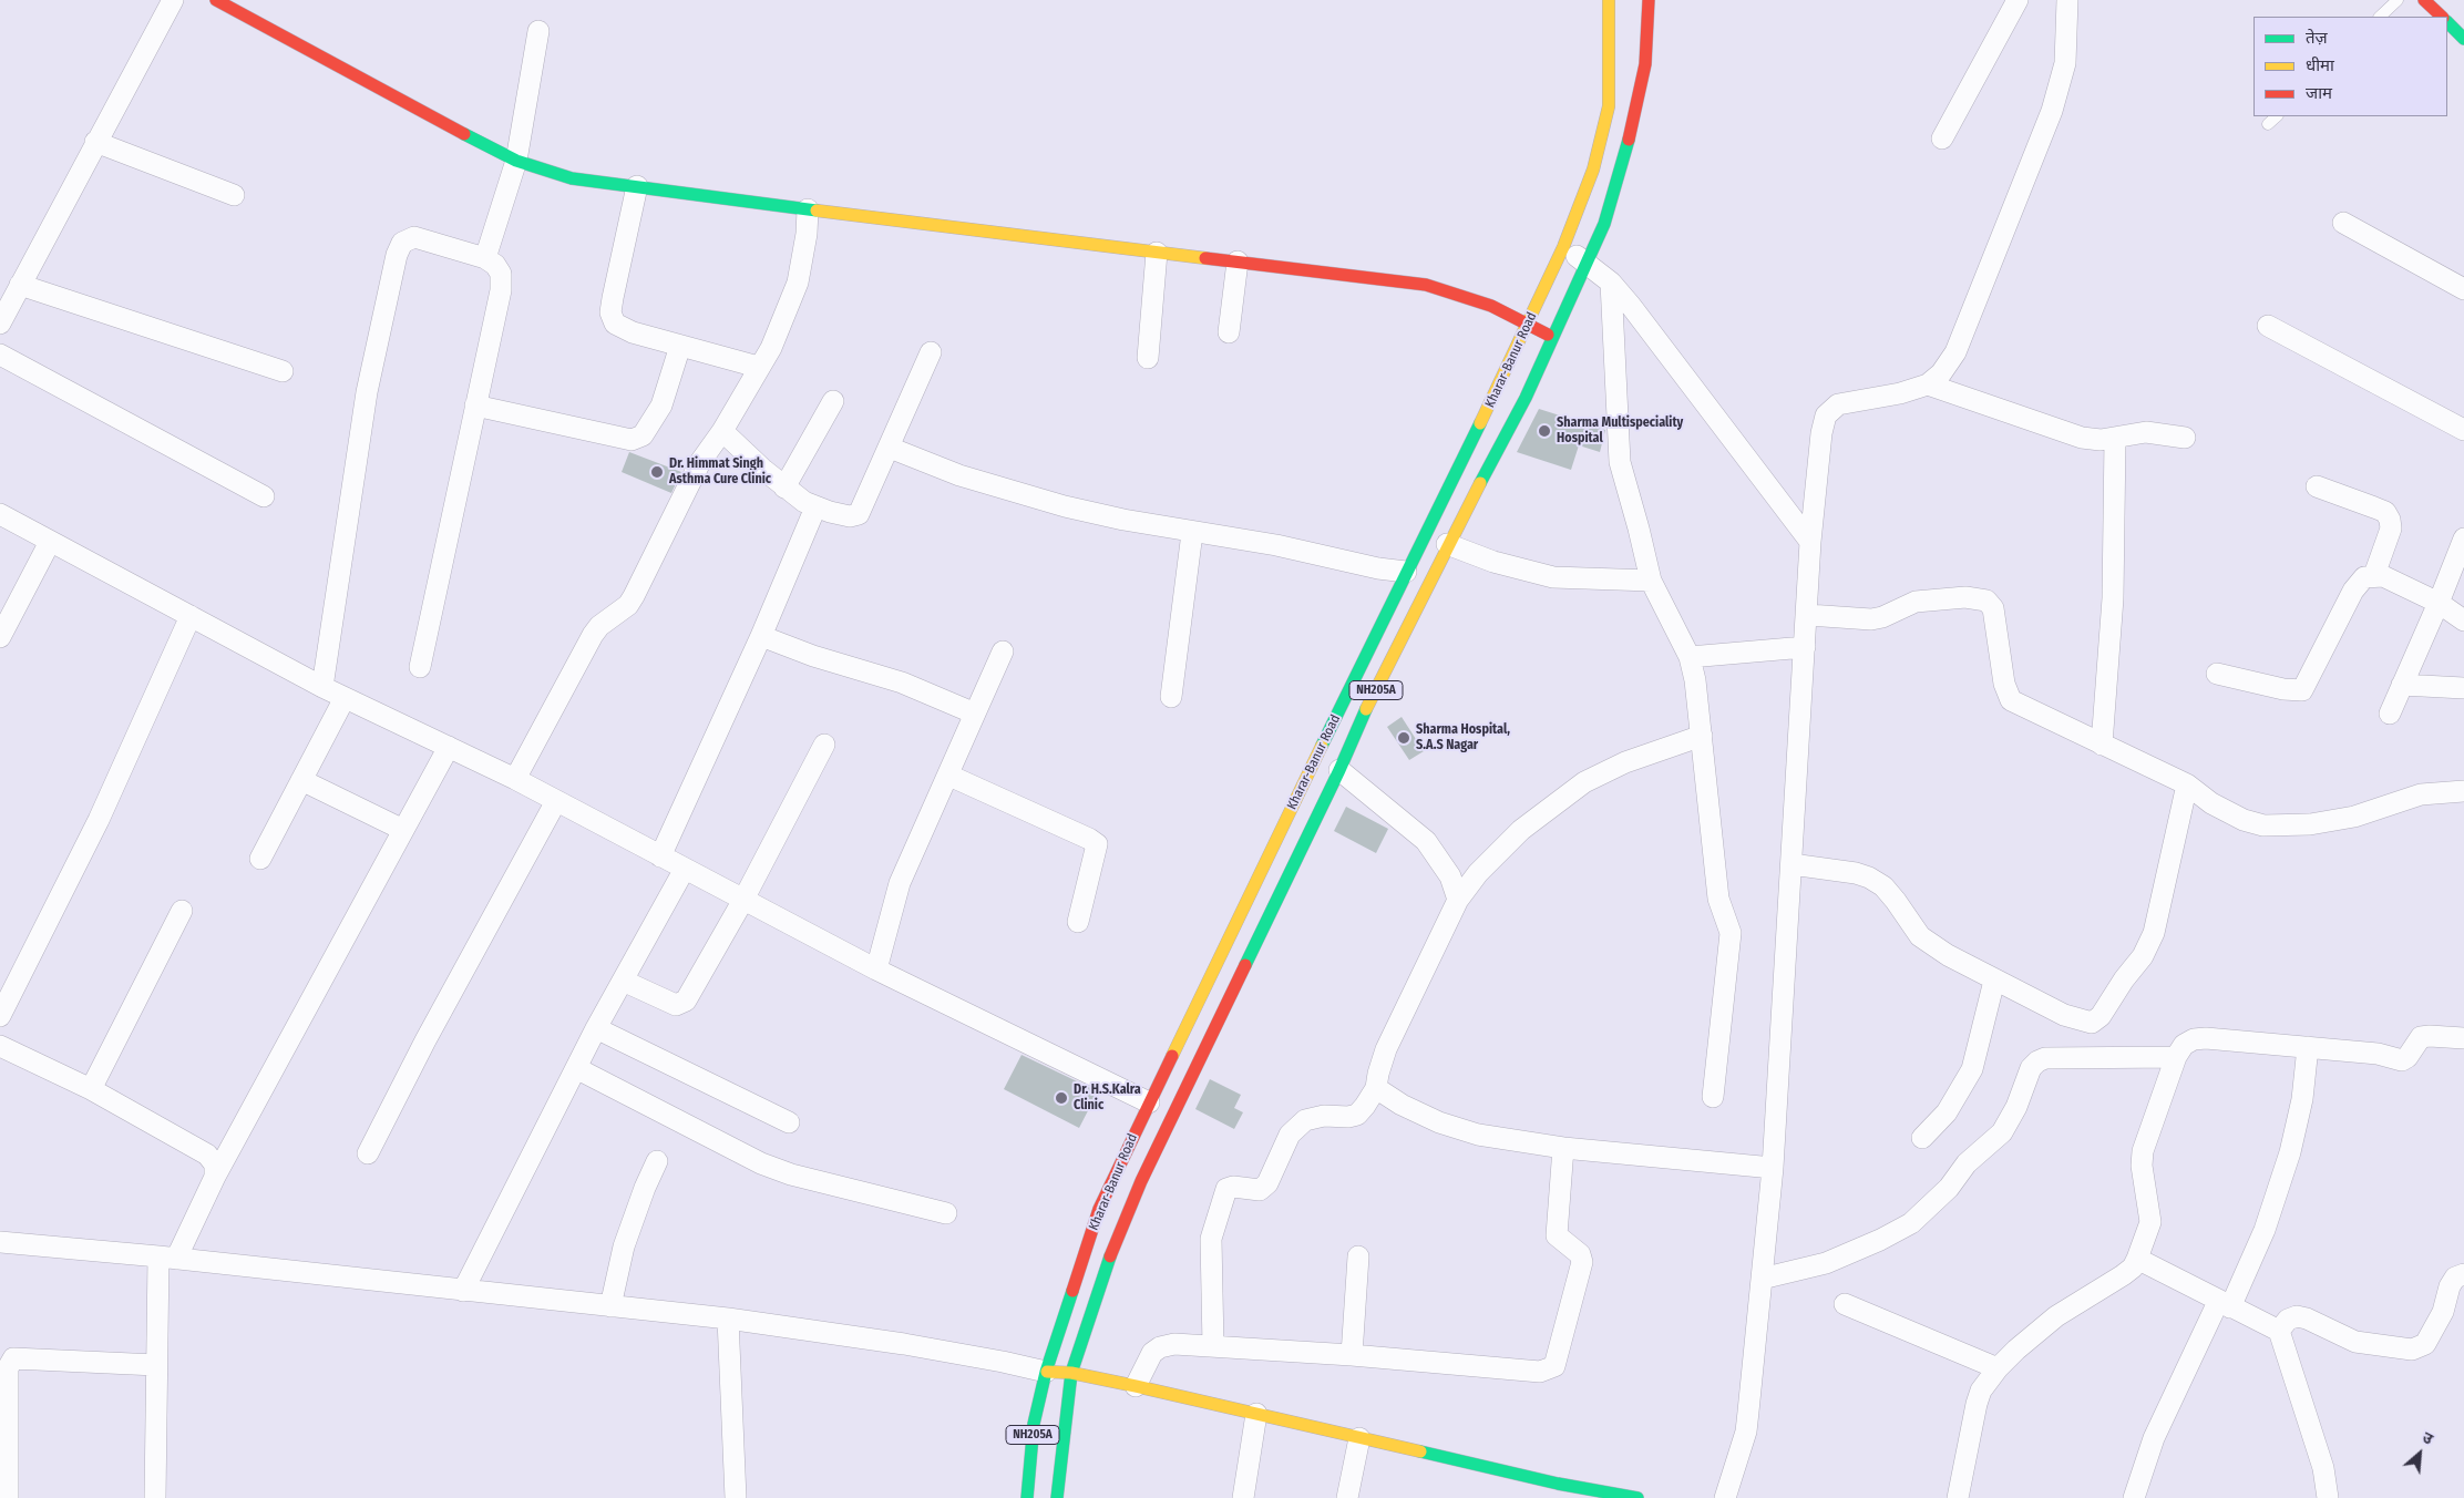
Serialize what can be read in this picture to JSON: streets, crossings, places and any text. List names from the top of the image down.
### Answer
{
  "streets": {
    "main road": ["Kharar-Banur Road", "NH205A"]
  },
  "places": [
    "Sharma Multispeciality Hospital",
    "Dr. Himmat Singh Asthma Cure Clinic",
    "Sharma Hospital, S.A.S Nagar",
    "Dr. H.S.Kalra Clinic"
  ],
  "legend": ["तेज़", "धीमा", "जाम"],
  "north": "top right"
}
